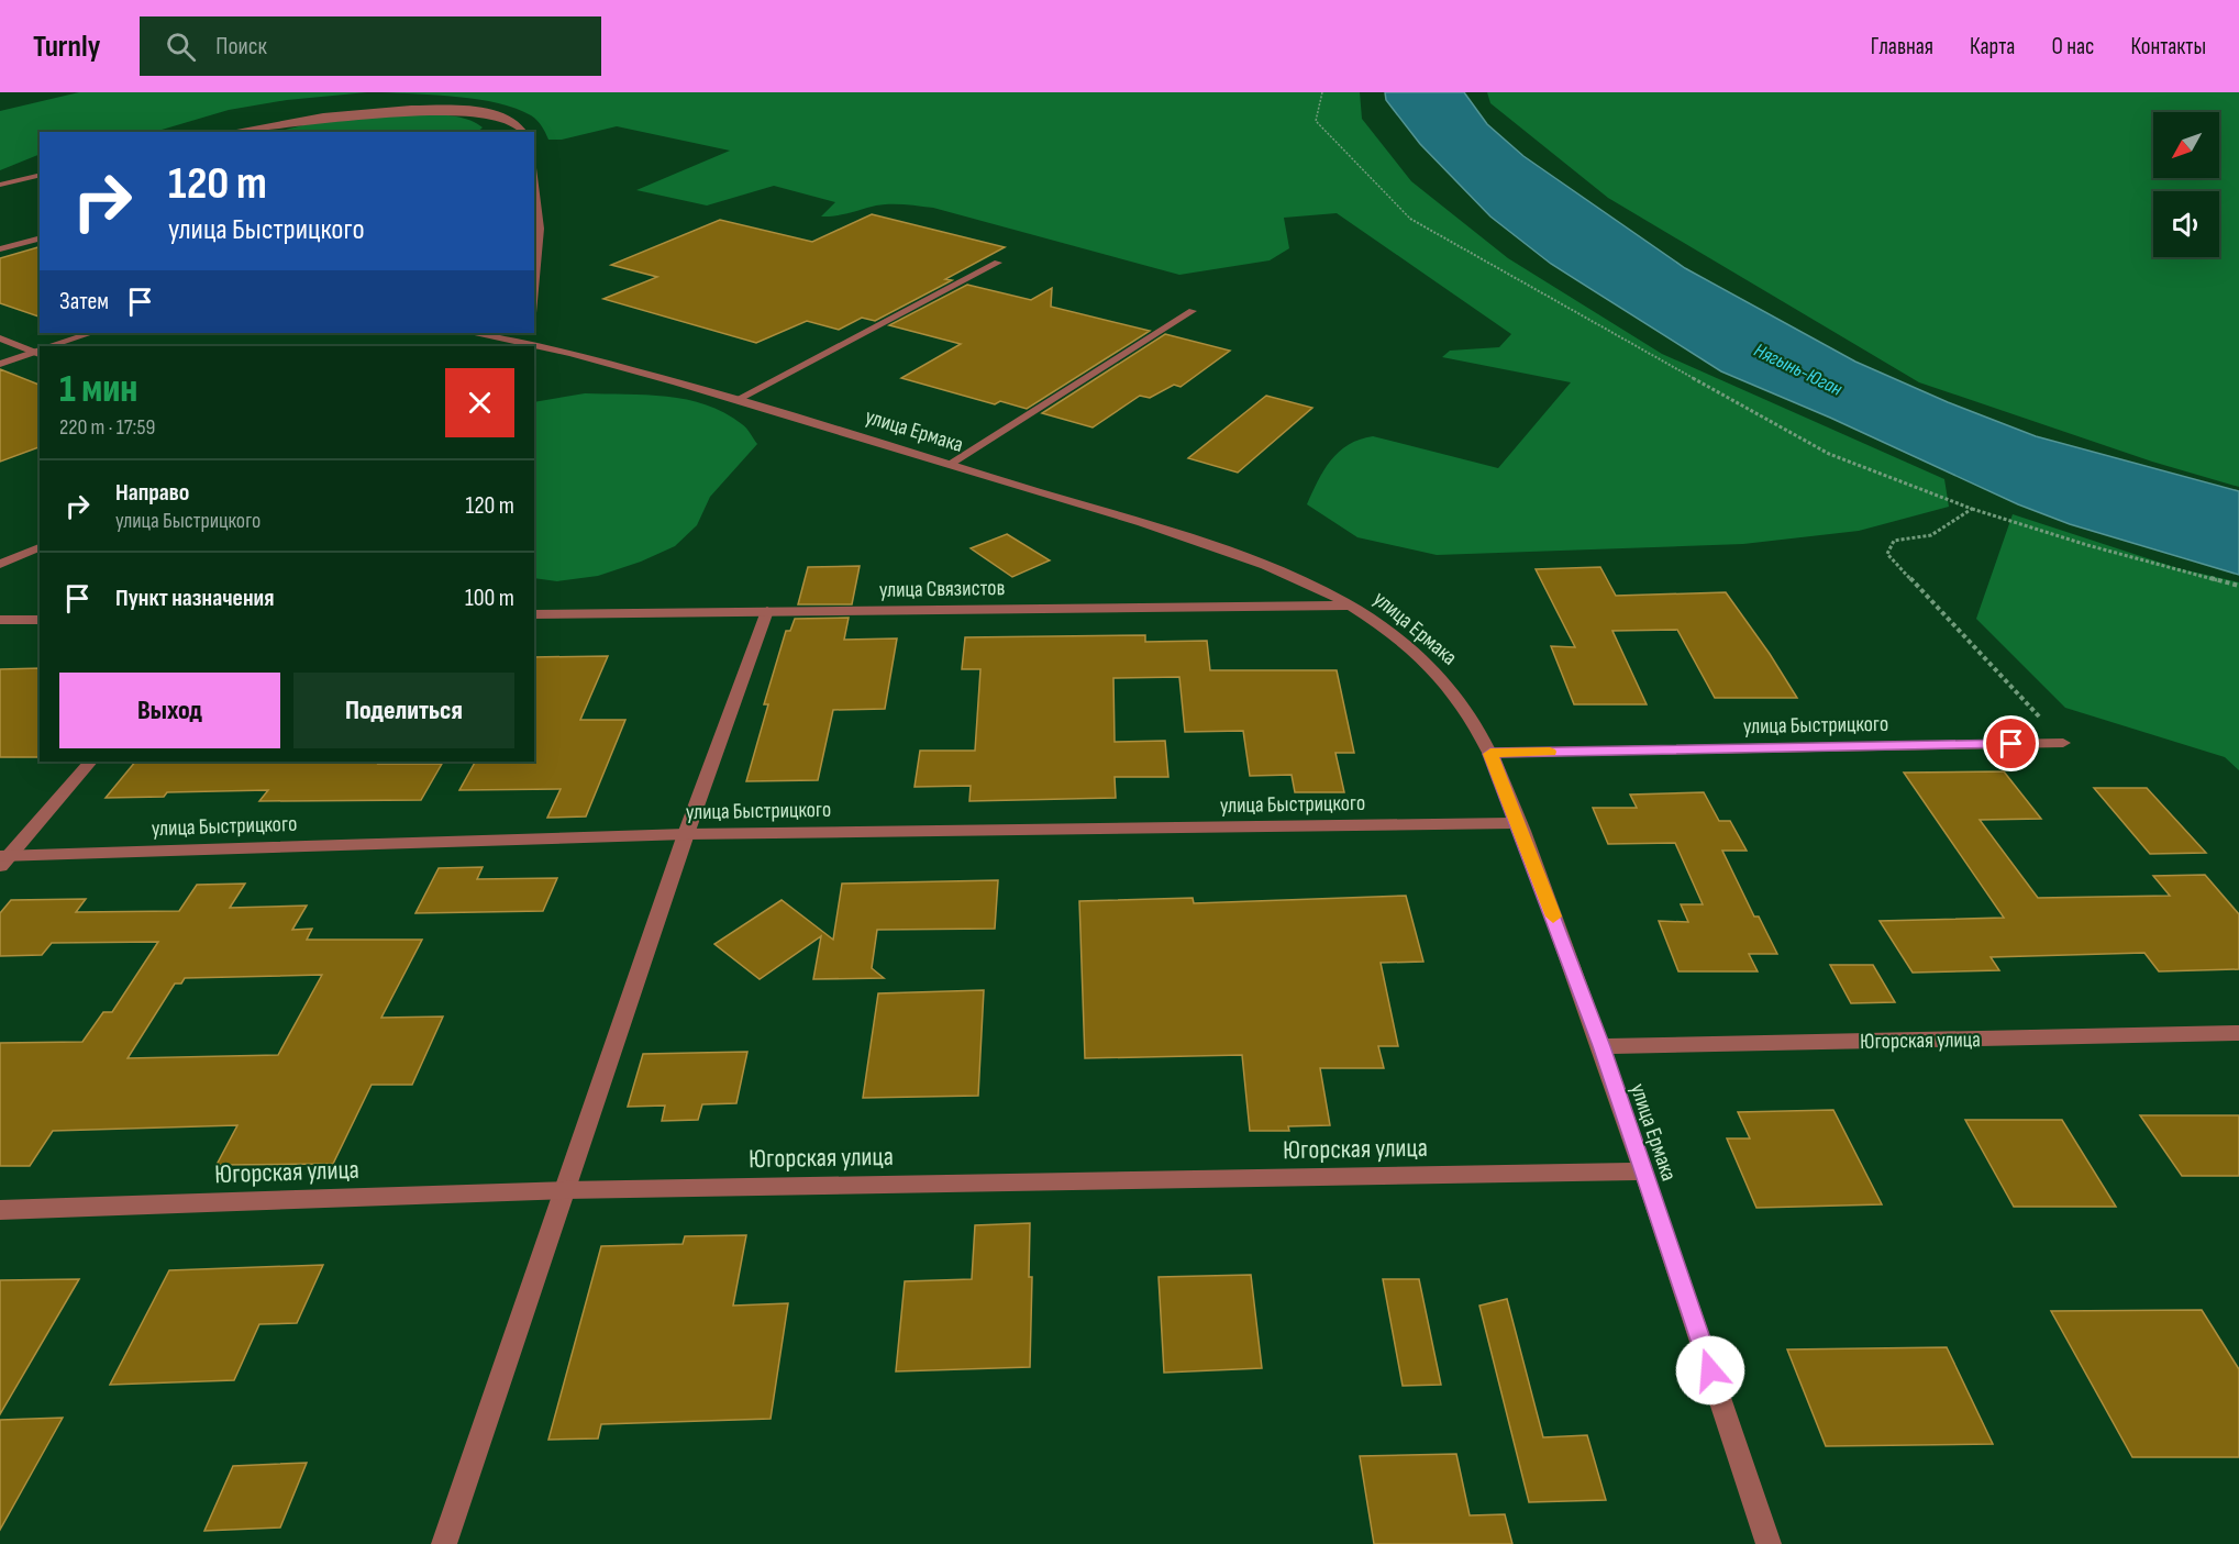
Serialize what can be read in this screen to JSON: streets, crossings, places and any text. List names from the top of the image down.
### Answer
{
  "streets": {
    "street": [
      "улица Ермака",
      "улица Связистов",
      "улица Быстрицкого",
      "Югорская улица"
    ]
  },
  "crossings": [
    ["улица Ермака", "улица Связистов"],
    ["улица Ермака", "улица Быстрицкого"],
    ["улица Ермака", "Югорская улица"]
  ],
  "water": ["Нягынь-Юган"],
  "north": "bottom left",
  "page": {
    "header": "Turnly",
    "search": "Поиск",
    "nav": [
      "Главная",
      "Карта",
      "О нас",
      "Контакты"
    ],
    "turn": ["120 m", "улица Быстрицкого"],
    "then": "Затем",
    "heading": ["1 мин", "220 m · 17:59"],
    "list": [
      {
        "name": "Направо",
        "note": "улица Быстрицкого",
        "value": "120 m"
      },
      {
        "name": "Пункт назначения",
        "value": "100 m"
      }
    ],
    "buttons": ["Выход", "Поделиться"]
  }
}
